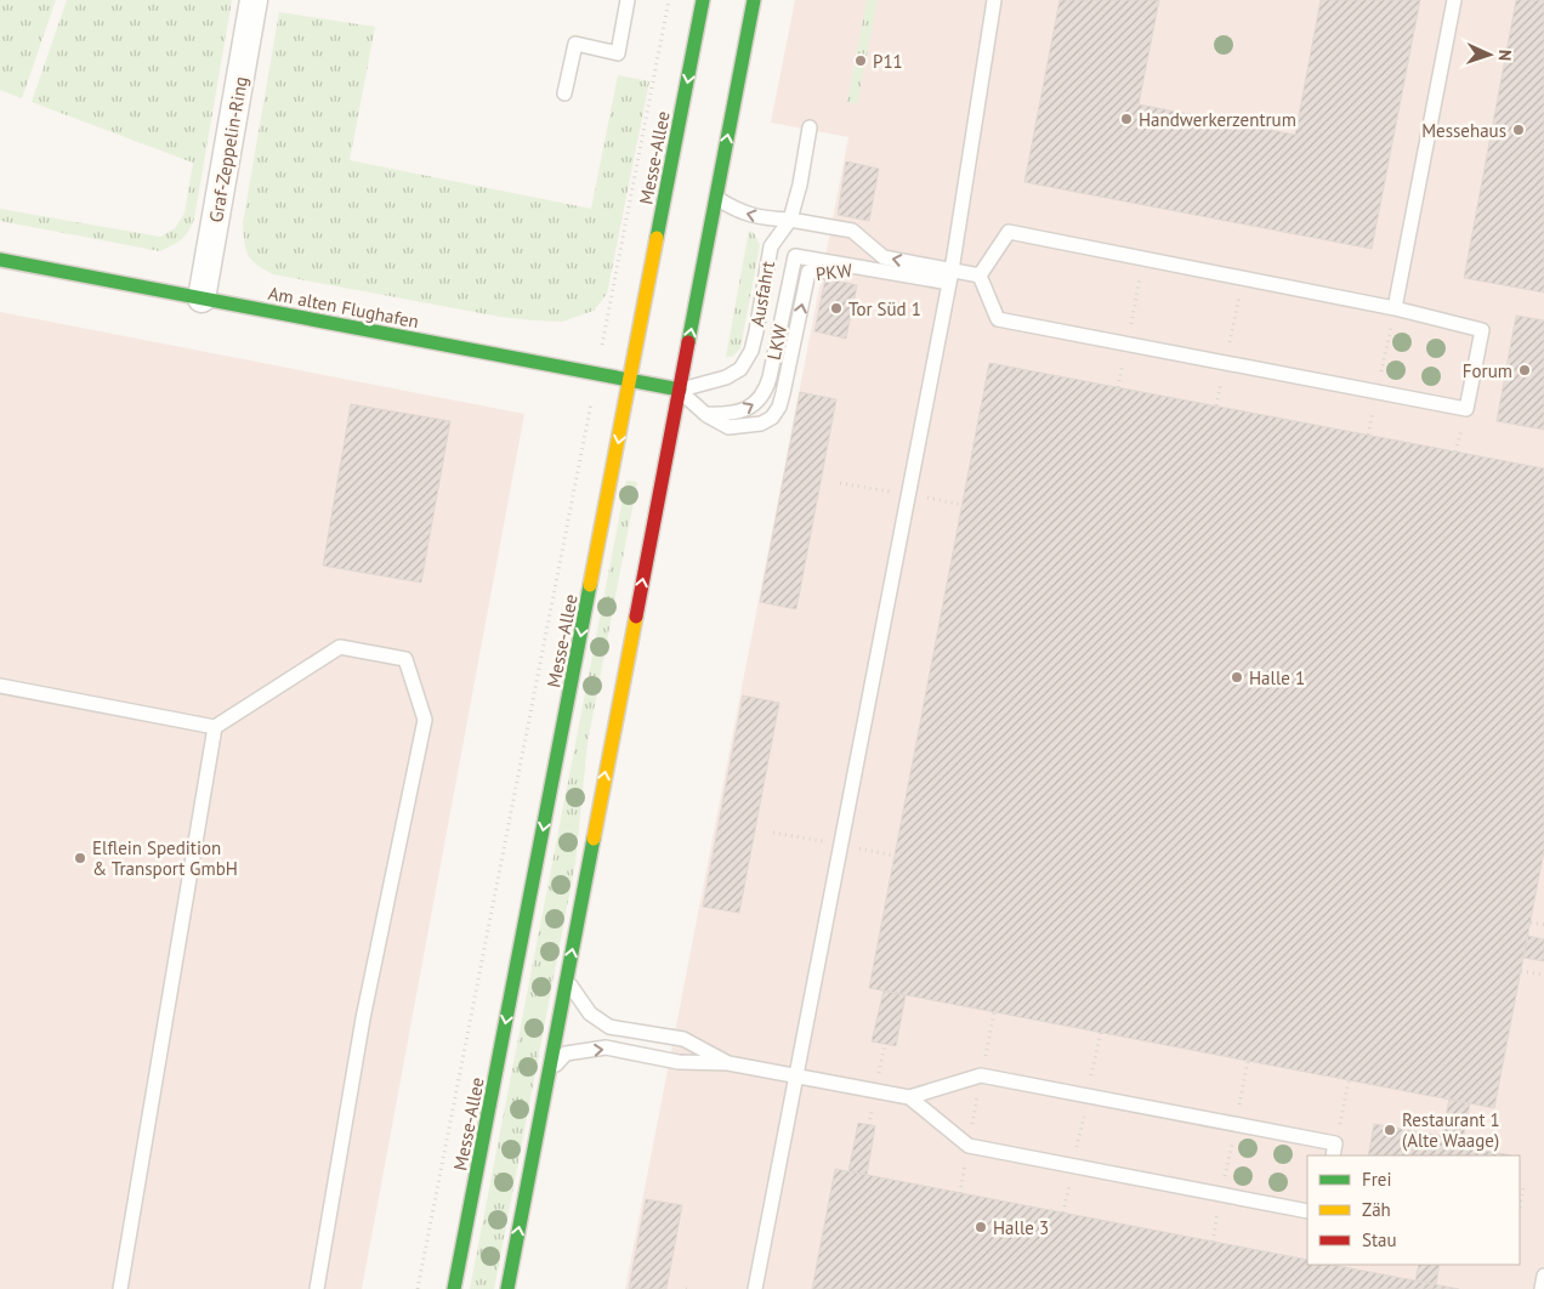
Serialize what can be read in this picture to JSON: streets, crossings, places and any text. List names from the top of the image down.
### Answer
{
  "streets": {
    "main road": ["Messe-Allee", "Am alten Flughafen"],
    "street": ["Graf-Zeppelin-Ring"],
    "lane": ["PKW", "Ausfahrt", "LKW"]
  },
  "crossings": [
    ["Graf-Zeppelin-Ring", "Am alten Flughafen"],
    ["Messe-Allee", "Am alten Flughafen"],
    ["PKW", "LKW"],
    ["Ausfahrt", "Am alten Flughafen"]
  ],
  "places": [
    "P11",
    "Handwerkerzentrum",
    "Messehaus",
    "Tor Süd 1",
    "Forum",
    "Halle 1",
    "Elflein Spedition & Transport GmbH",
    "Restaurant 1 (Alte Waage)",
    "Halle 3"
  ],
  "legend": ["Frei", "Zäh", "Stau"],
  "north": "right"
}
